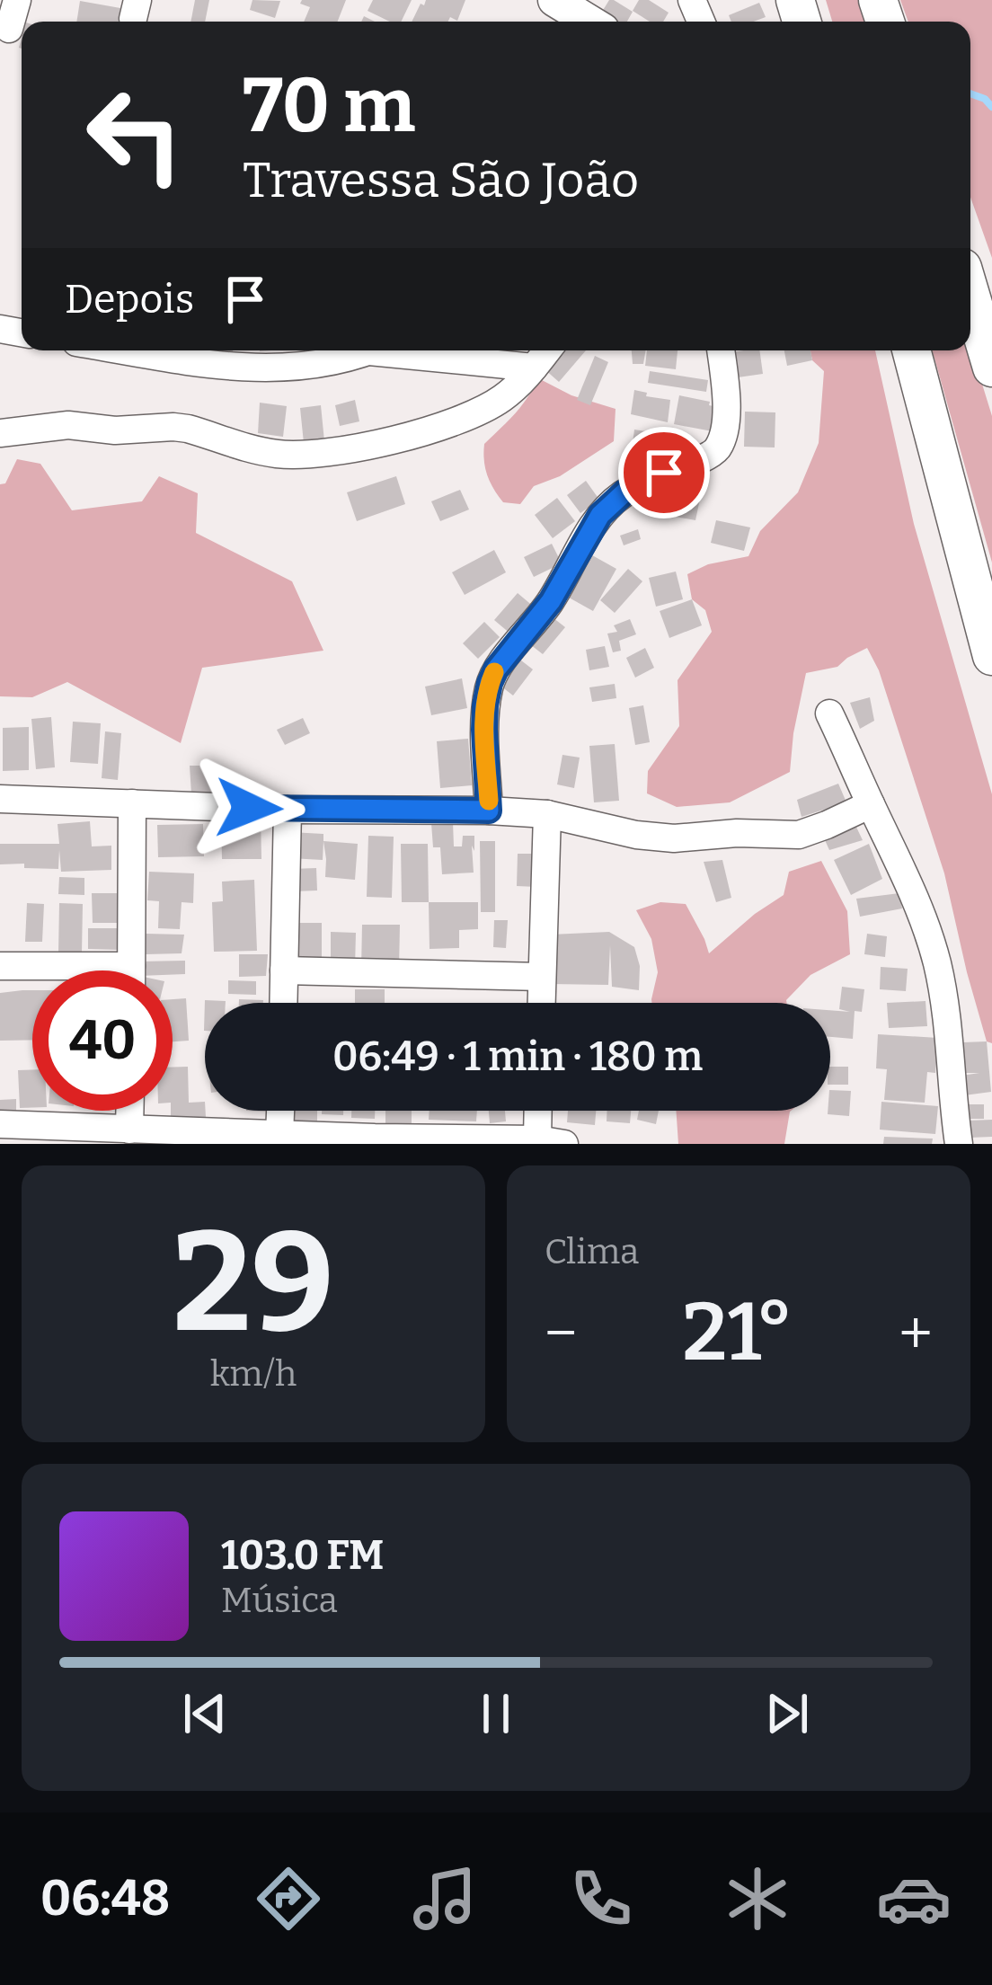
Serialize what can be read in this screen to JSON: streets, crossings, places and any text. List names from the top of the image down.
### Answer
{
  "page": {
    "turn": ["70 m", "Travessa São João"],
    "then": "Depois",
    "limit": "40",
    "trip": "06:49 · 1 min · 180 m",
    "tile": [
      ["29", "km/h"],
      "Clima"
    ],
    "heat": ["−", "21°", "+"],
    "song": ["103.0 FM", "Música"],
    "tabs": "06:48"
  }
}
